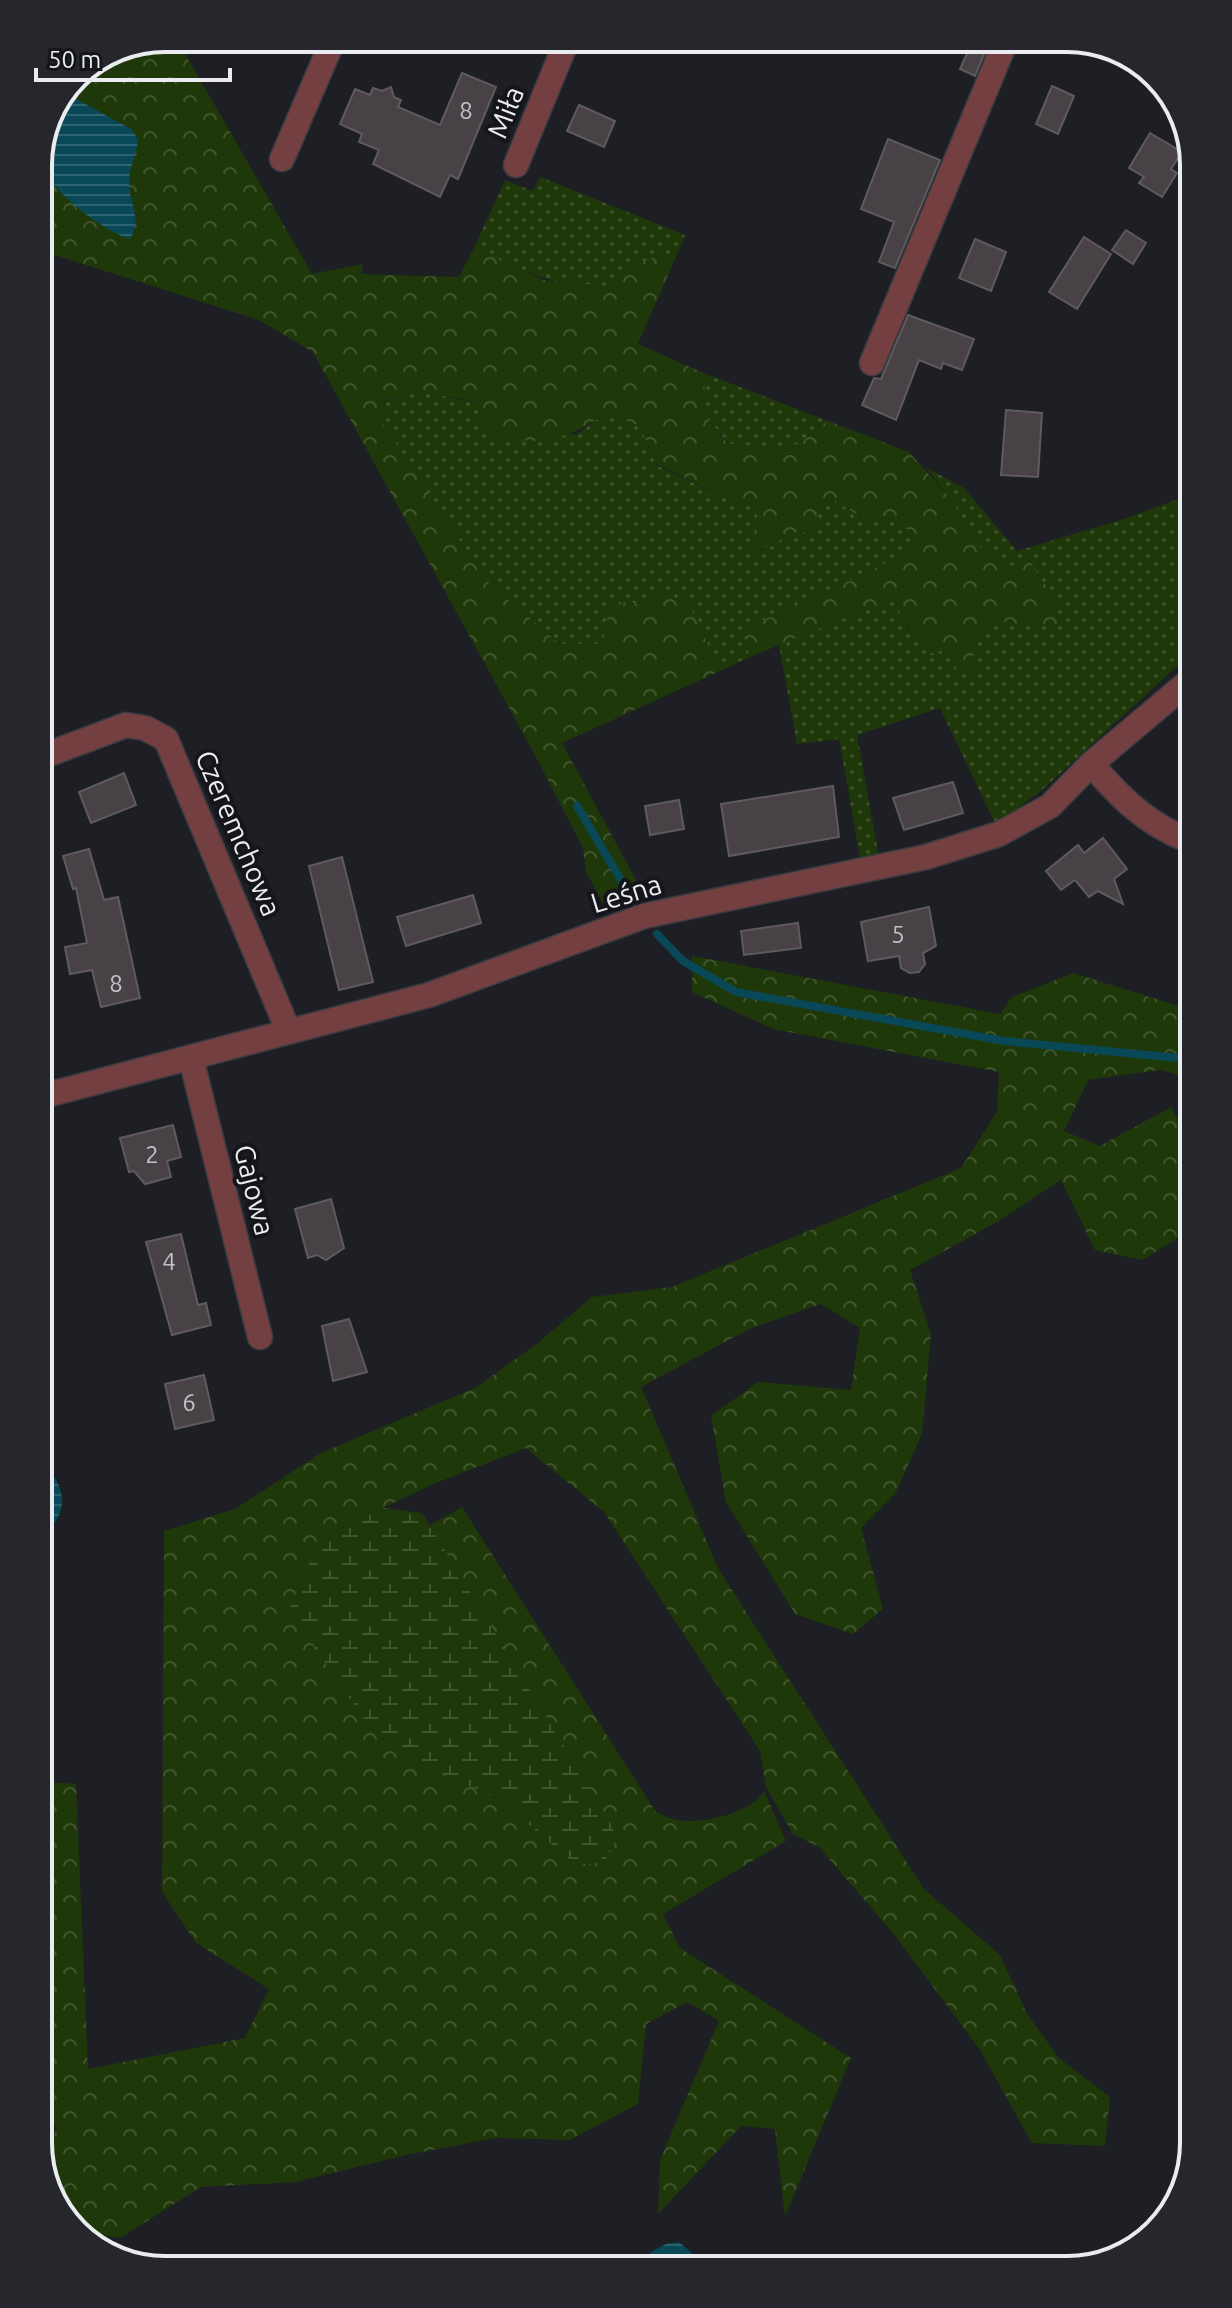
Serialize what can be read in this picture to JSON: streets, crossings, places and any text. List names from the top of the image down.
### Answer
{
  "streets": {
    "street": [
      "Miła",
      "Czeremchowa",
      "Leśna",
      "Gajowa"
    ]
  },
  "crossings": [
    ["Czeremchowa", "Leśna"],
    ["Leśna", "Gajowa"]
  ],
  "house_numbers": [
    "8",
    "5",
    "8",
    "2",
    "4",
    "6"
  ],
  "scale_bar": "50 m"
}
